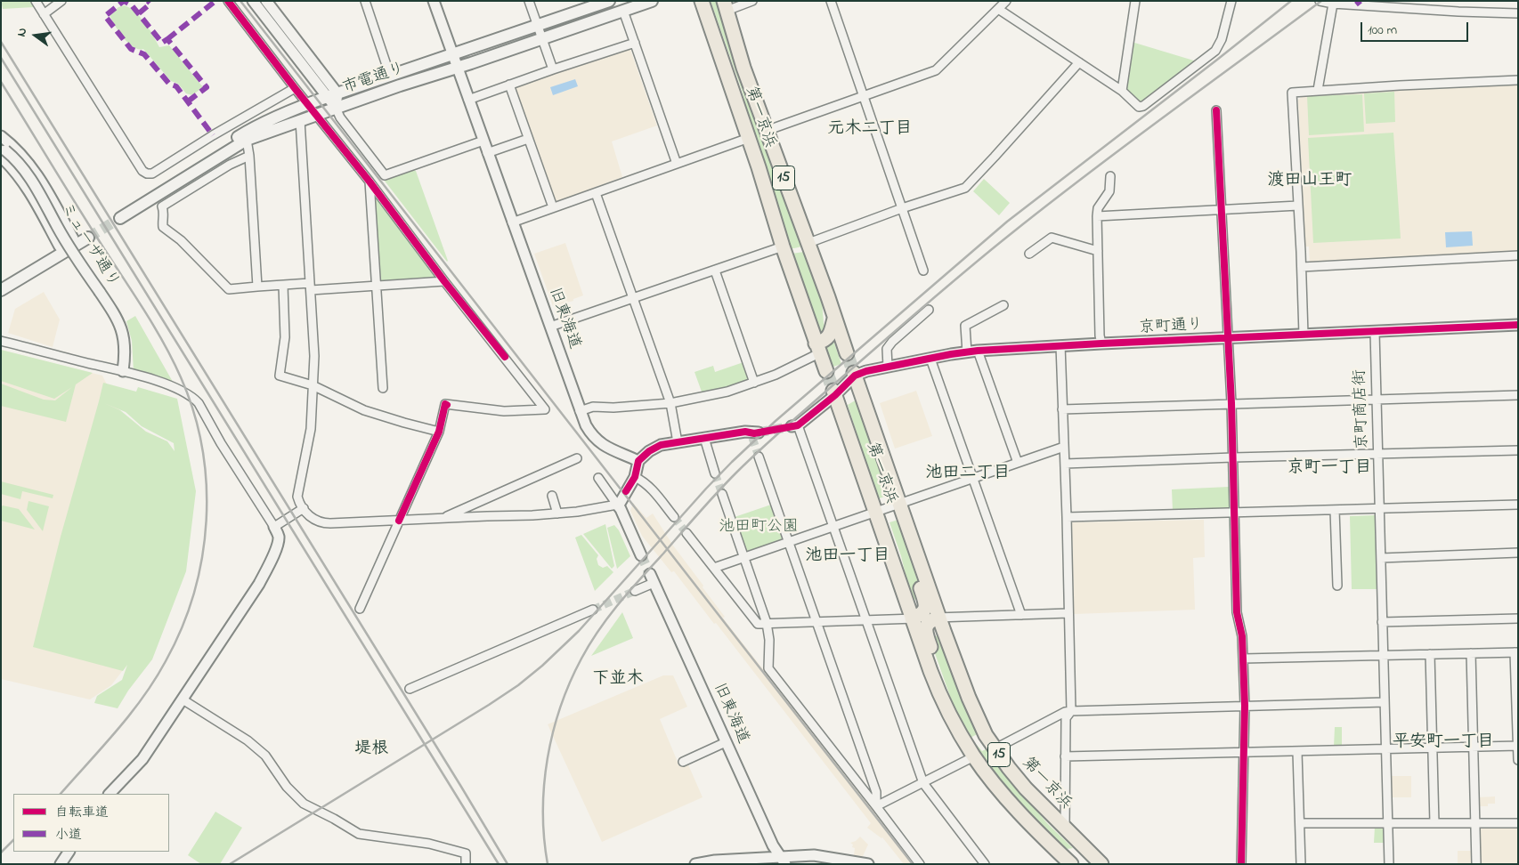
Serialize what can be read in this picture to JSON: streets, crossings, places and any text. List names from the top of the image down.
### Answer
{
  "streets": {
    "highway": ["第一京浜", "15"],
    "main road": ["市電通り"],
    "street": [
      "ミューザ通り",
      "旧東海道",
      "京町通り",
      "京町商店街"
    ]
  },
  "crossings": [
    ["市電通り", "旧東海道"],
    ["第一京浜", "京町通り"],
    ["京町通り", "京町商店街"]
  ],
  "districts": [
    "元木二丁目",
    "渡田山王町",
    "京町一丁目",
    "池田二丁目",
    "池田一丁目",
    "下並木",
    "平安町一丁目",
    "堤根"
  ],
  "parks": ["池田町公園"],
  "legend": ["自転車道", "小道"],
  "scale_bar": "100 m",
  "north": "left"
}
